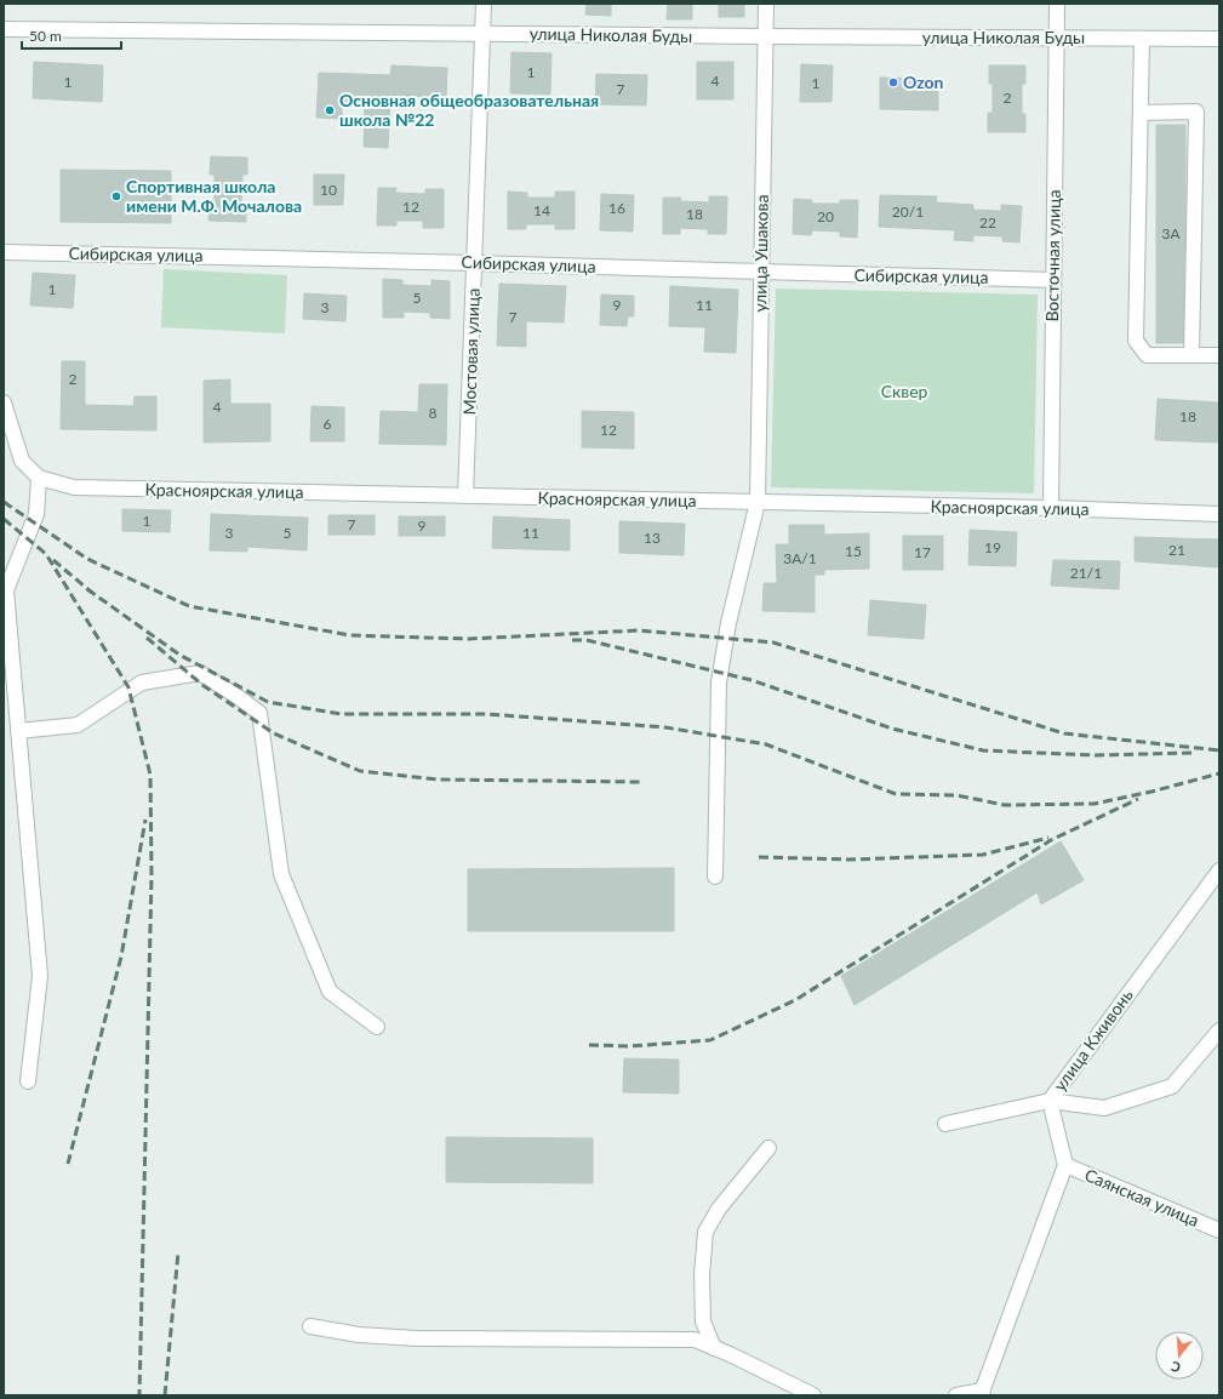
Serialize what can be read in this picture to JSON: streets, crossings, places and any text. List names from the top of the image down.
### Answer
{
  "streets": {
    "street": [
      "улица Николая Буды",
      "улица Ушакова",
      "Сибирская улица",
      "Восточная улица",
      "Мостовая улица",
      "Красноярская улица",
      "улица Кживонь",
      "Саянская улица"
    ]
  },
  "crossings": [
    ["улица Николая Буды", "улица Ушакова"],
    ["улица Николая Буды", "Восточная улица"],
    ["улица Николая Буды", "Мостовая улица"],
    ["улица Ушакова", "Сибирская улица"],
    ["улица Ушакова", "Красноярская улица"],
    ["Сибирская улица", "Восточная улица"],
    ["Сибирская улица", "Мостовая улица"],
    ["Восточная улица", "Красноярская улица"],
    ["Мостовая улица", "Красноярская улица"],
    ["улица Кживонь", "Саянская улица"]
  ],
  "parks": ["Сквер"],
  "places": ["Ozon", "Основная общеобразовательная школа №22", "Спортивная школа имени М.Ф. Мочалова"],
  "house_numbers": [
    "1",
    "4",
    "1",
    "1",
    "7",
    "2",
    "10",
    "12",
    "16",
    "14",
    "20/1",
    "18",
    "20",
    "22",
    "3А",
    "1",
    "5",
    "9",
    "11",
    "3",
    "7",
    "2",
    "4",
    "8",
    "18",
    "6",
    "12",
    "1",
    "7",
    "9",
    "3",
    "5",
    "11",
    "13",
    "19",
    "21",
    "15",
    "17",
    "3А/1",
    "21/1"
  ],
  "scale_bar": "50 m",
  "north": "bottom"
}
